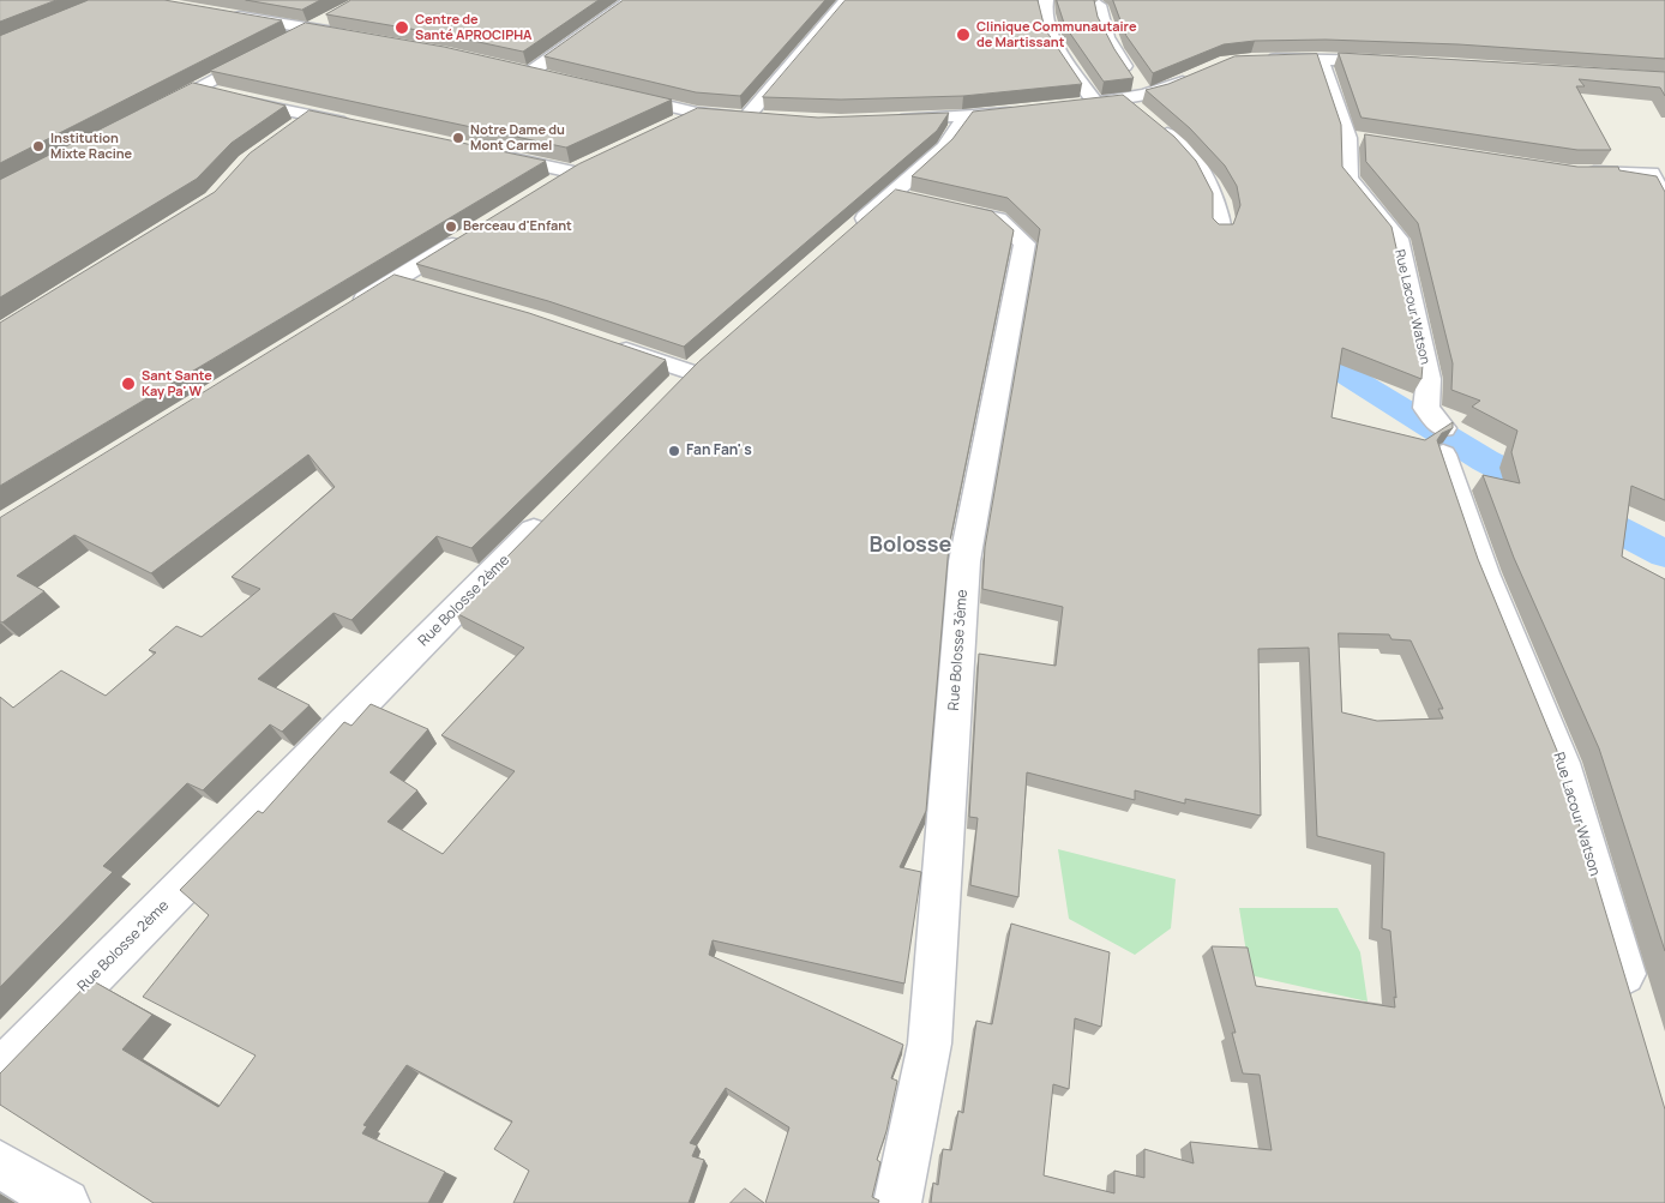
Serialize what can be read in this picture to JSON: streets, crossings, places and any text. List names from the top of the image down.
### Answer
{
  "streets": {
    "street": ["Rue Lacour Watson", "Rue Bolosse 2ème", "Rue Bolosse 3ème"]
  },
  "districts": ["Bolosse"],
  "places": [
    "Centre de Santé APROCIPHA",
    "Clinique Communautaire de Martissant",
    "Notre Dame du Mont Carmel",
    "Institution Mixte Racine",
    "Berceau d'Enfant",
    "Sant Sante Kay Pa' W",
    "Fan Fan' s"
  ]
}
